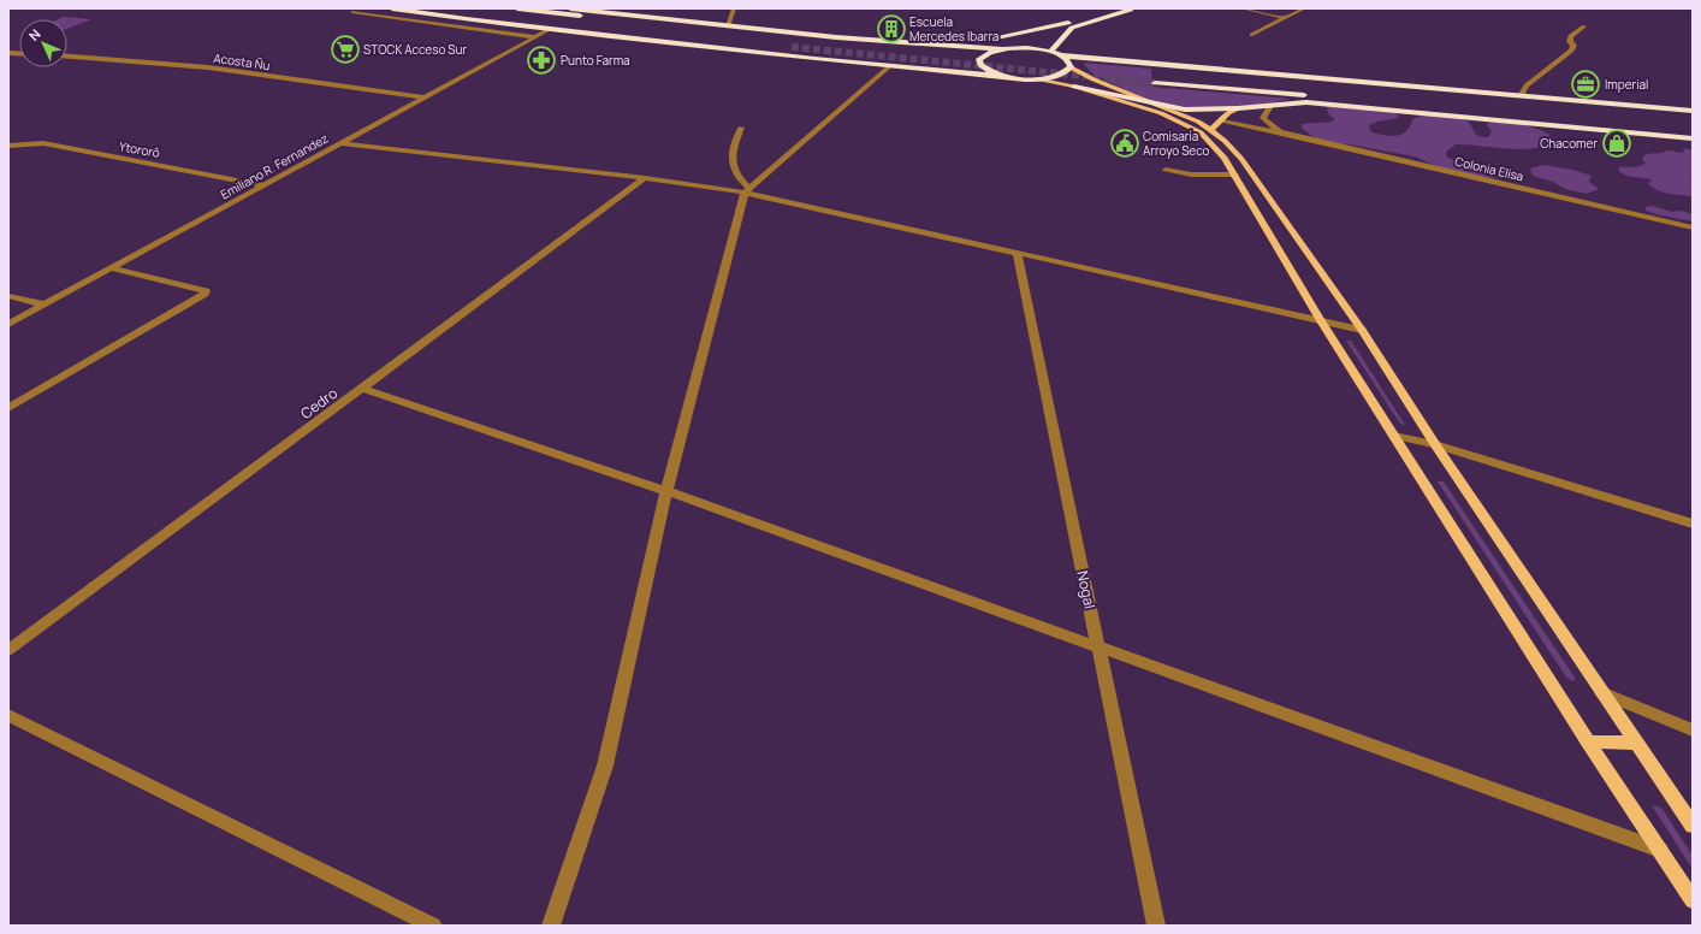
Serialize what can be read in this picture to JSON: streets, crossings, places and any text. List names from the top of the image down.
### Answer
{
  "streets": {
    "street": [
      "Acosta Ñu",
      "Ytororô",
      "Emiliano R. Fernandez",
      "Colonia Elisa",
      "Cedro",
      "Nogal"
    ]
  },
  "crossings": [
    ["Acosta Ñu", "Emiliano R. Fernandez"],
    ["Ytororô", "Emiliano R. Fernandez"]
  ],
  "places": {
    "building": ["Escuela Mercedes Ibarra"],
    "supermarket": ["STOCK Acceso Sur"],
    "pharmacy": ["Punto Farma"],
    "office": ["Imperial"],
    "public building": ["Comisaría Arroyo Seco"],
    "shop": ["Chacomer"]
  },
  "north": "top left"
}
